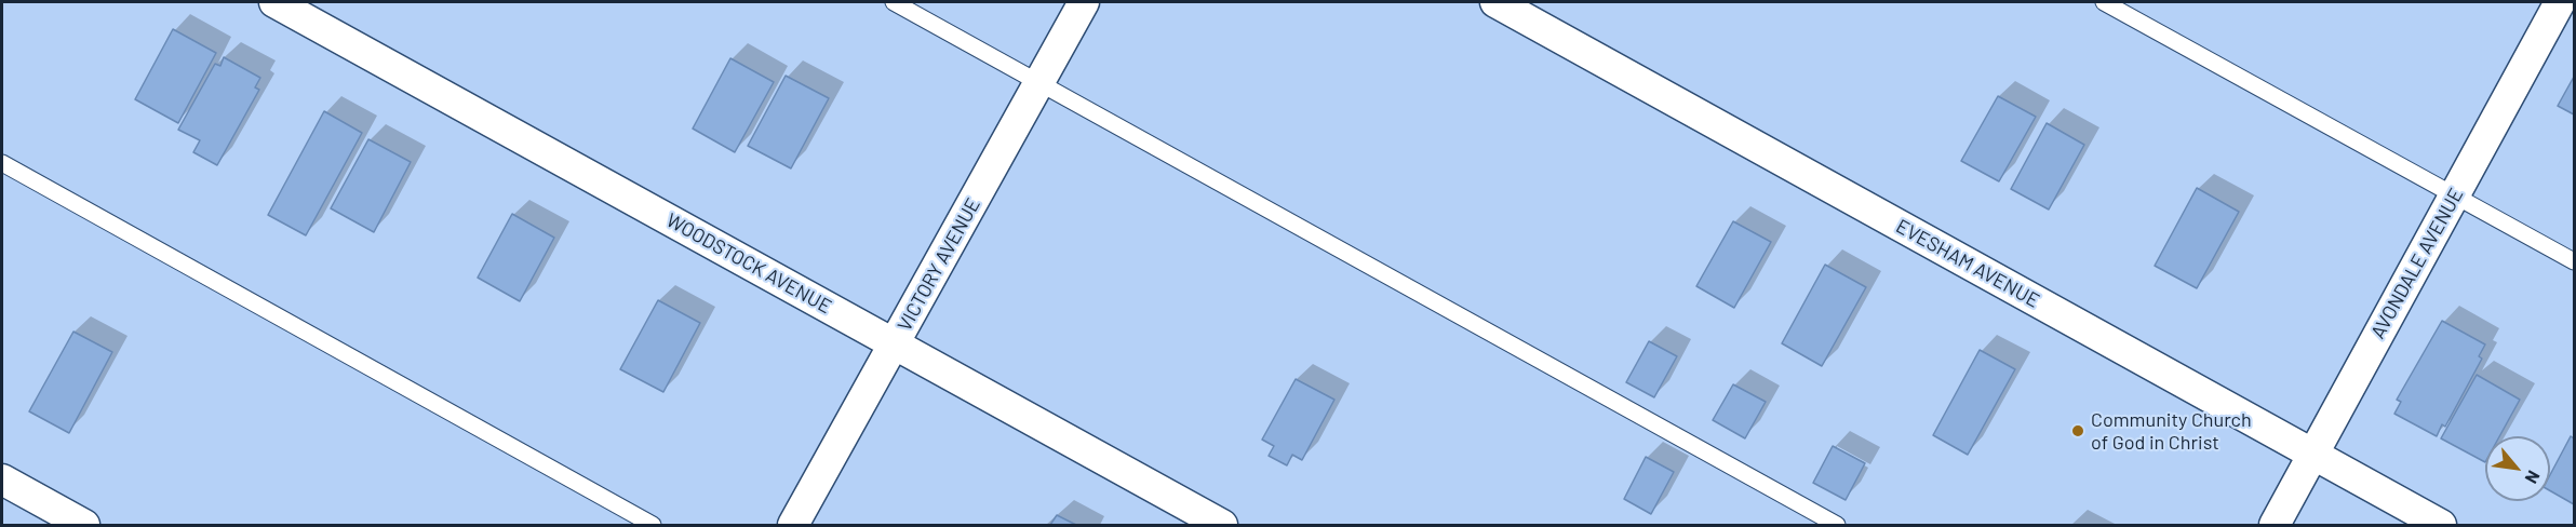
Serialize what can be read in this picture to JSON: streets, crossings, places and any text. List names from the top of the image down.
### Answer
{
  "streets": {
    "street": [
      "WOODSTOCK AVENUE",
      "EVESHAM AVENUE",
      "AVONDALE AVENUE",
      "VICTORY AVENUE"
    ]
  },
  "crossings": [
    ["WOODSTOCK AVENUE", "VICTORY AVENUE"],
    ["EVESHAM AVENUE", "AVONDALE AVENUE"]
  ],
  "places": ["Community Church of God in Christ"],
  "north": "bottom right"
}
